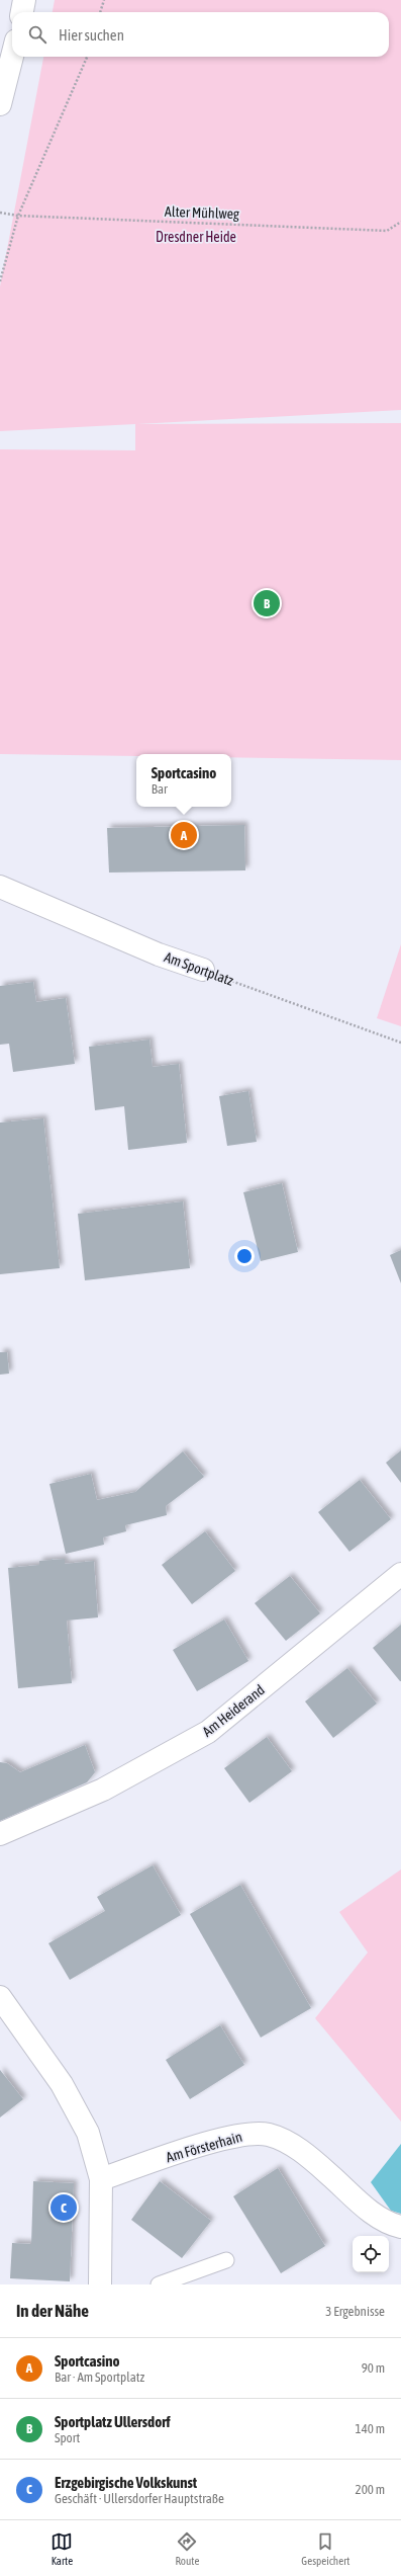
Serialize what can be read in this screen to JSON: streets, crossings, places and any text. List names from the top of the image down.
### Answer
{
  "streets": {
    "street": ["Am Sportplatz", "Am Heiderand", "Am Försterhain"],
    "path": ["Alter Mühlweg"]
  },
  "parks": ["Dresdner Heide"],
  "page": {
    "search": "Hier suchen",
    "pins": ["B", "A", "C"],
    "popup": ["Sportcasino", "Bar"],
    "heading": ["In der Nähe", "3 Ergebnisse"],
    "list": [
      {
        "mark": "A",
        "name": "Sportcasino",
        "note": "Bar · Am Sportplatz",
        "value": "90 m"
      },
      {
        "mark": "B",
        "name": "Sportplatz Ullersdorf",
        "note": "Sport",
        "value": "140 m"
      },
      {
        "mark": "C",
        "name": "Erzgebirgische Volkskunst",
        "note": "Geschäft · Ullersdorfer Hauptstraße",
        "value": "200 m"
      }
    ],
    "nav": ["Karte", "Route", "Gespeichert"]
  }
}
